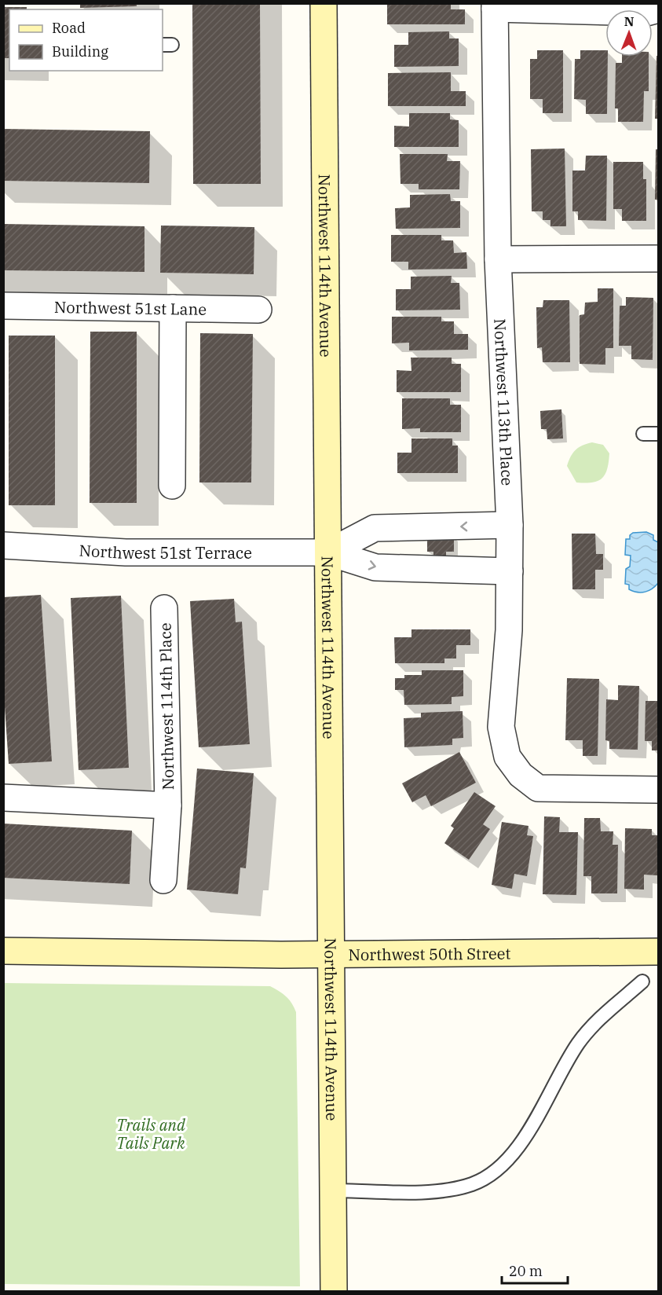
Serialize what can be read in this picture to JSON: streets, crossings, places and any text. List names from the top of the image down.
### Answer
{
  "streets": {
    "street": [
      "Northwest 114th Avenue",
      "Northwest 51st Lane",
      "Northwest 113th Place",
      "Northwest 51st Terrace",
      "Northwest 114th Place",
      "Northwest 50th Street"
    ]
  },
  "crossings": [
    ["Northwest 114th Avenue", "Northwest 51st Terrace"],
    ["Northwest 114th Avenue", "Northwest 50th Street"],
    ["Northwest 113th Place", "Northwest 51st Terrace"]
  ],
  "parks": ["Trails and Tails Park"],
  "legend": ["Road", "Building"],
  "scale_bar": "20 m",
  "north": "top"
}
